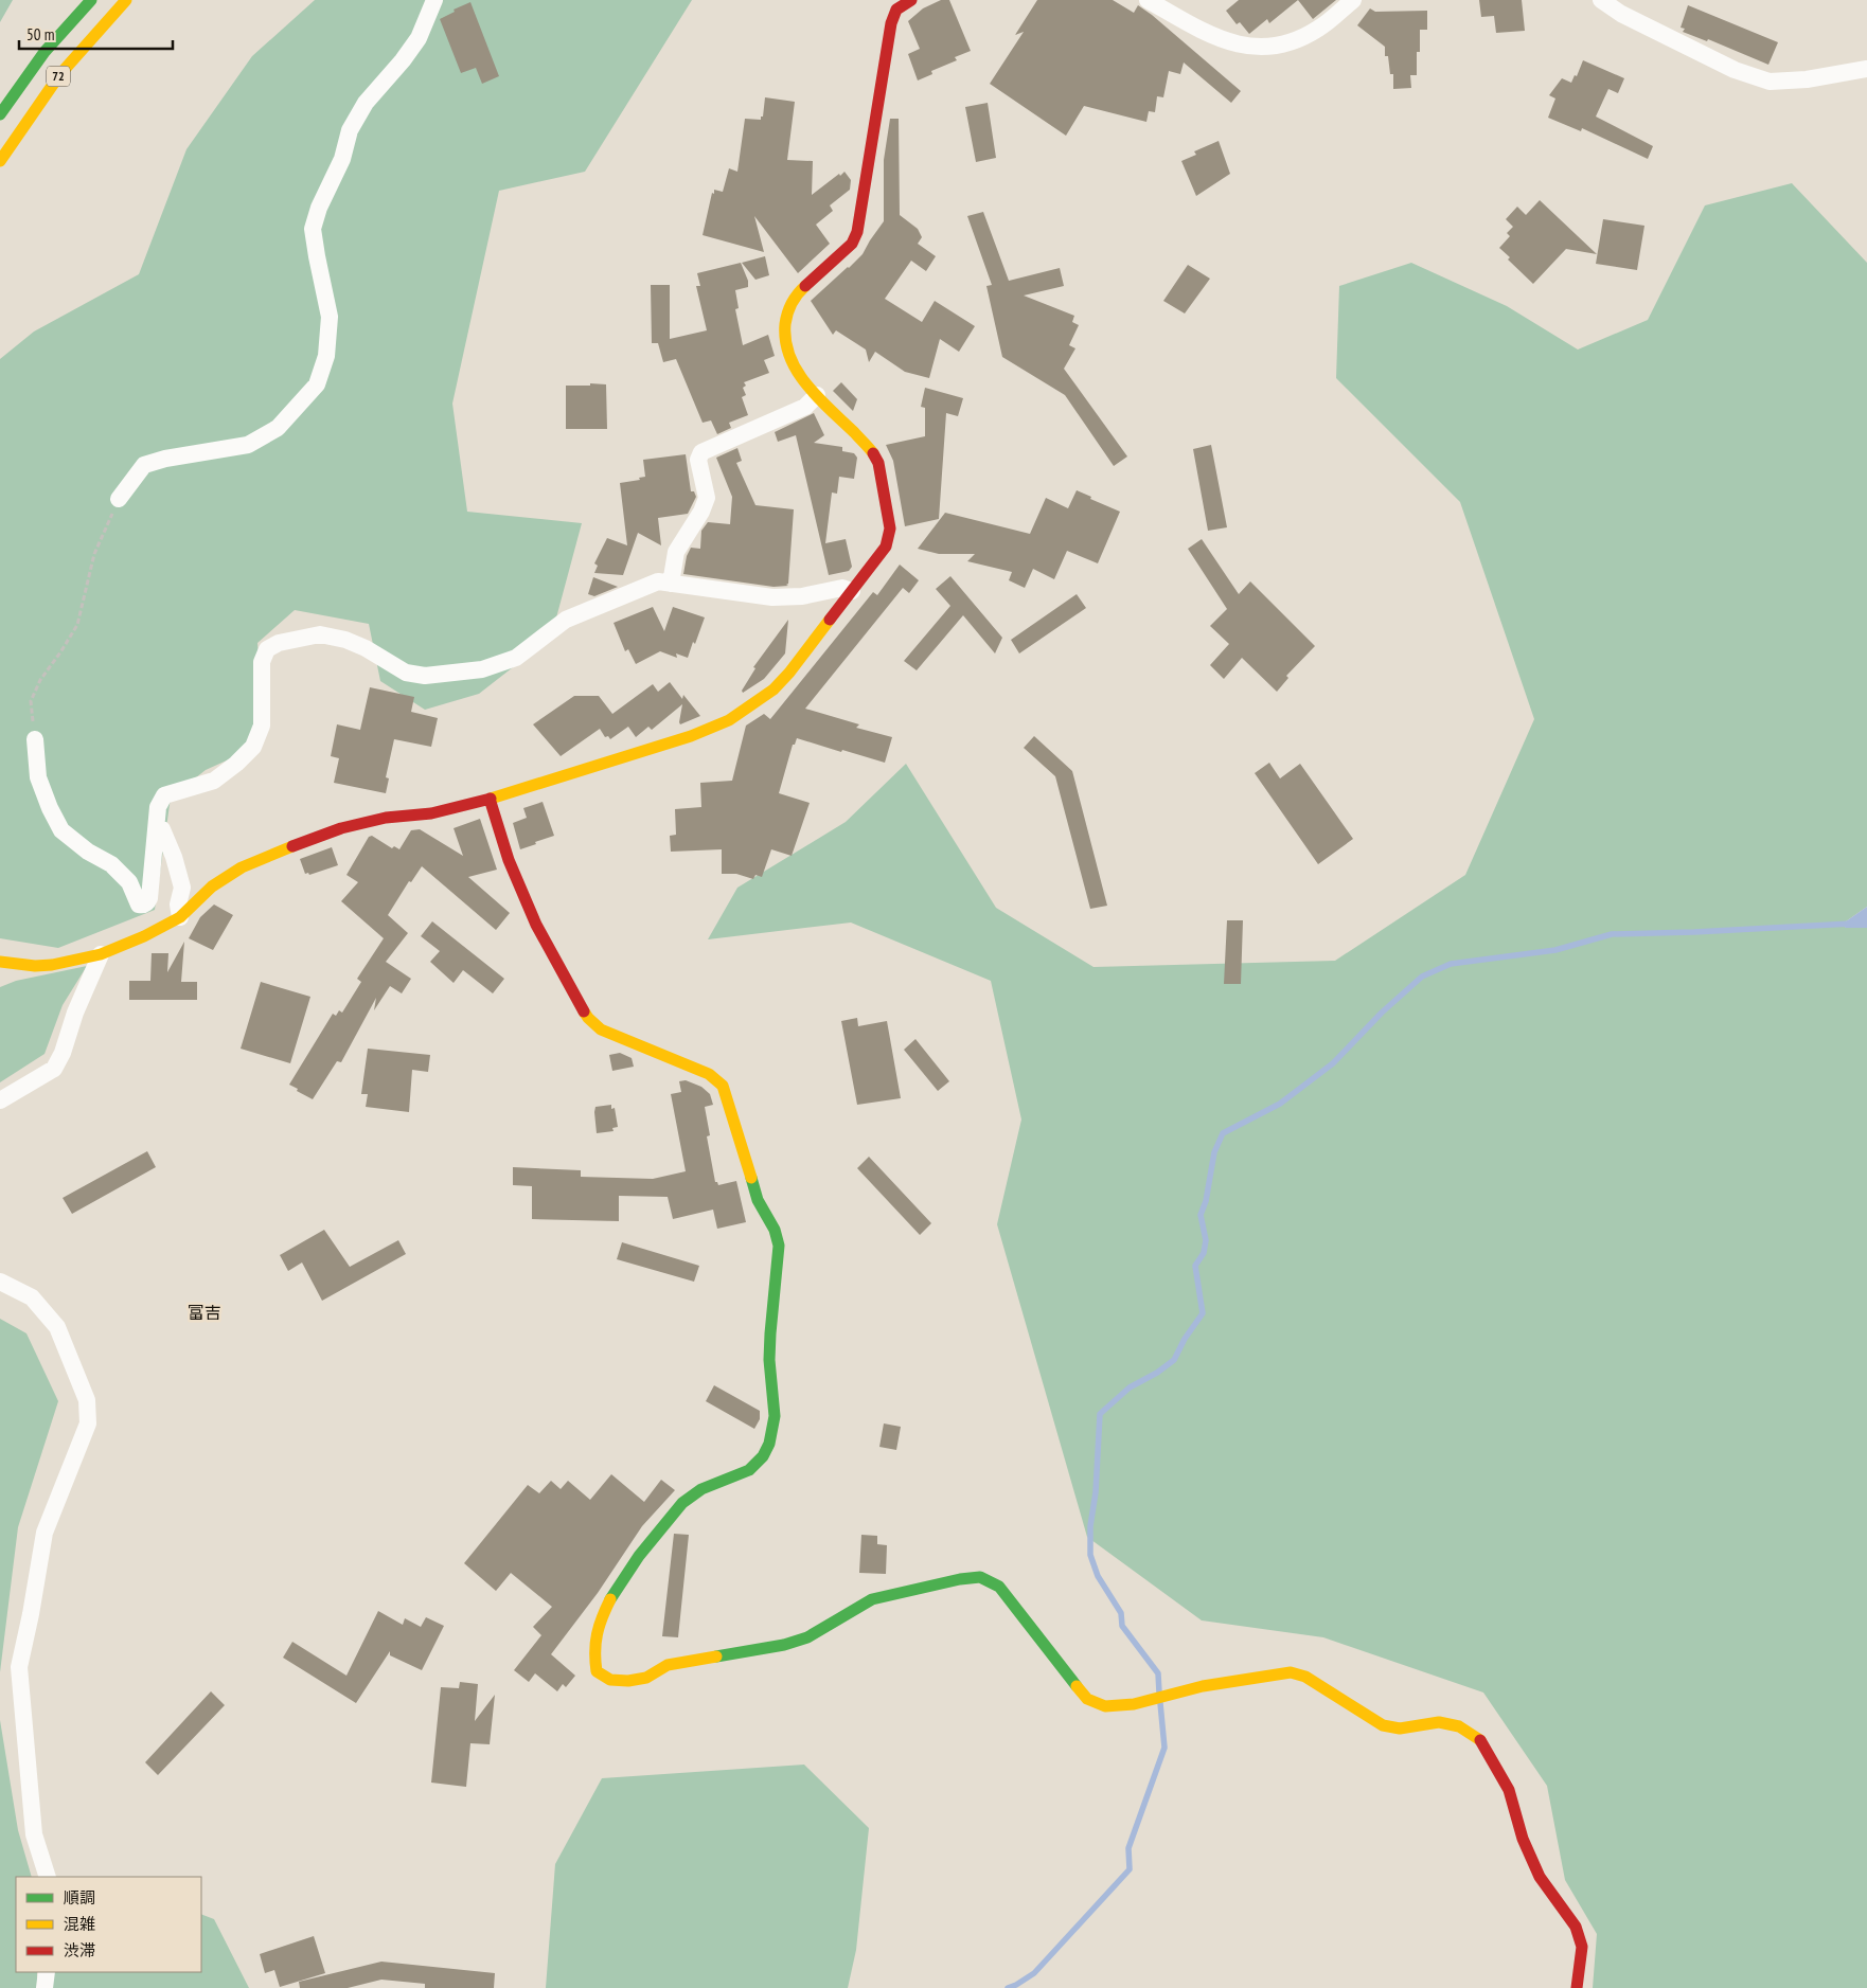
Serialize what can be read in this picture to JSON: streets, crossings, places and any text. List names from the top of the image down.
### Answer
{
  "streets": {
    "street": ["72"]
  },
  "districts": ["富吉"],
  "legend": ["順調", "混雑", "渋滞"],
  "scale_bar": "50 m"
}
